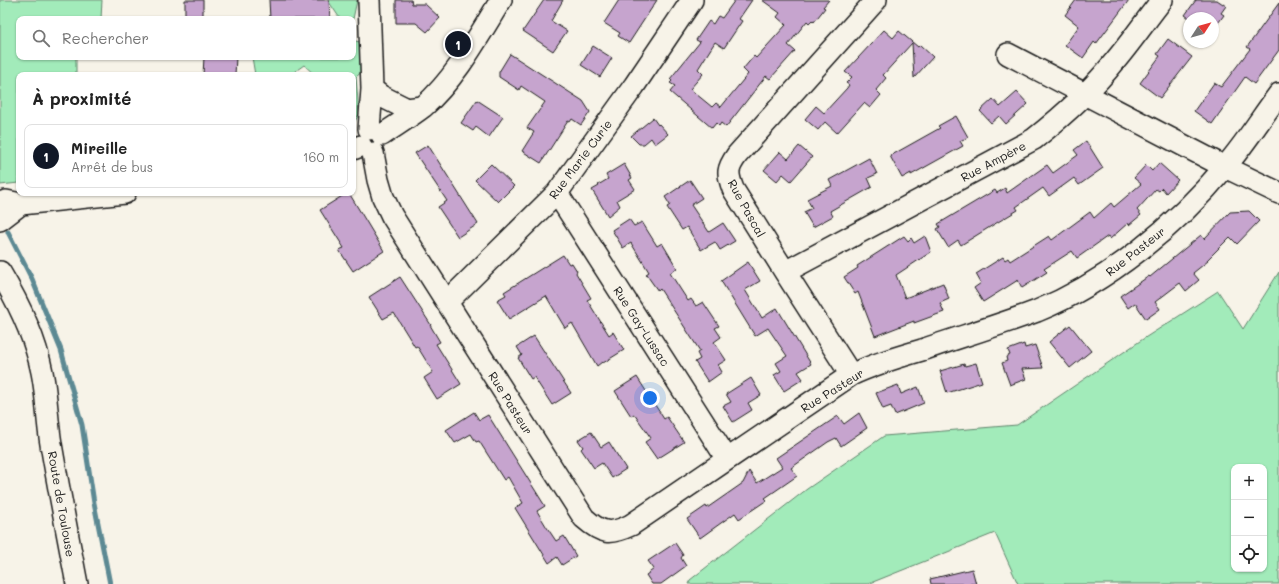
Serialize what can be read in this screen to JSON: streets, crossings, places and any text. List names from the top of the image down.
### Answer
{
  "streets": {
    "street": [
      "Rue Marie Curie",
      "Rue Ampère",
      "Rue Pascal",
      "Rue Pasteur",
      "Rue Gay-Lussac",
      "Route de Toulouse"
    ]
  },
  "crossings": [
    ["Rue Marie Curie", "Rue Pasteur"],
    ["Rue Marie Curie", "Rue Gay-Lussac"],
    ["Rue Ampère", "Rue Pascal"],
    ["Rue Pascal", "Rue Pasteur"],
    ["Rue Pasteur", "Rue Gay-Lussac"]
  ],
  "north": "top right",
  "page": {
    "search": "Rechercher",
    "pins": "1",
    "heading": "À proximité",
    "list": [
      {
        "mark": "1",
        "name": "Mireille",
        "note": "Arrêt de bus",
        "value": "160 m"
      }
    ],
    "map_buttons": ["+", "−"]
  }
}
